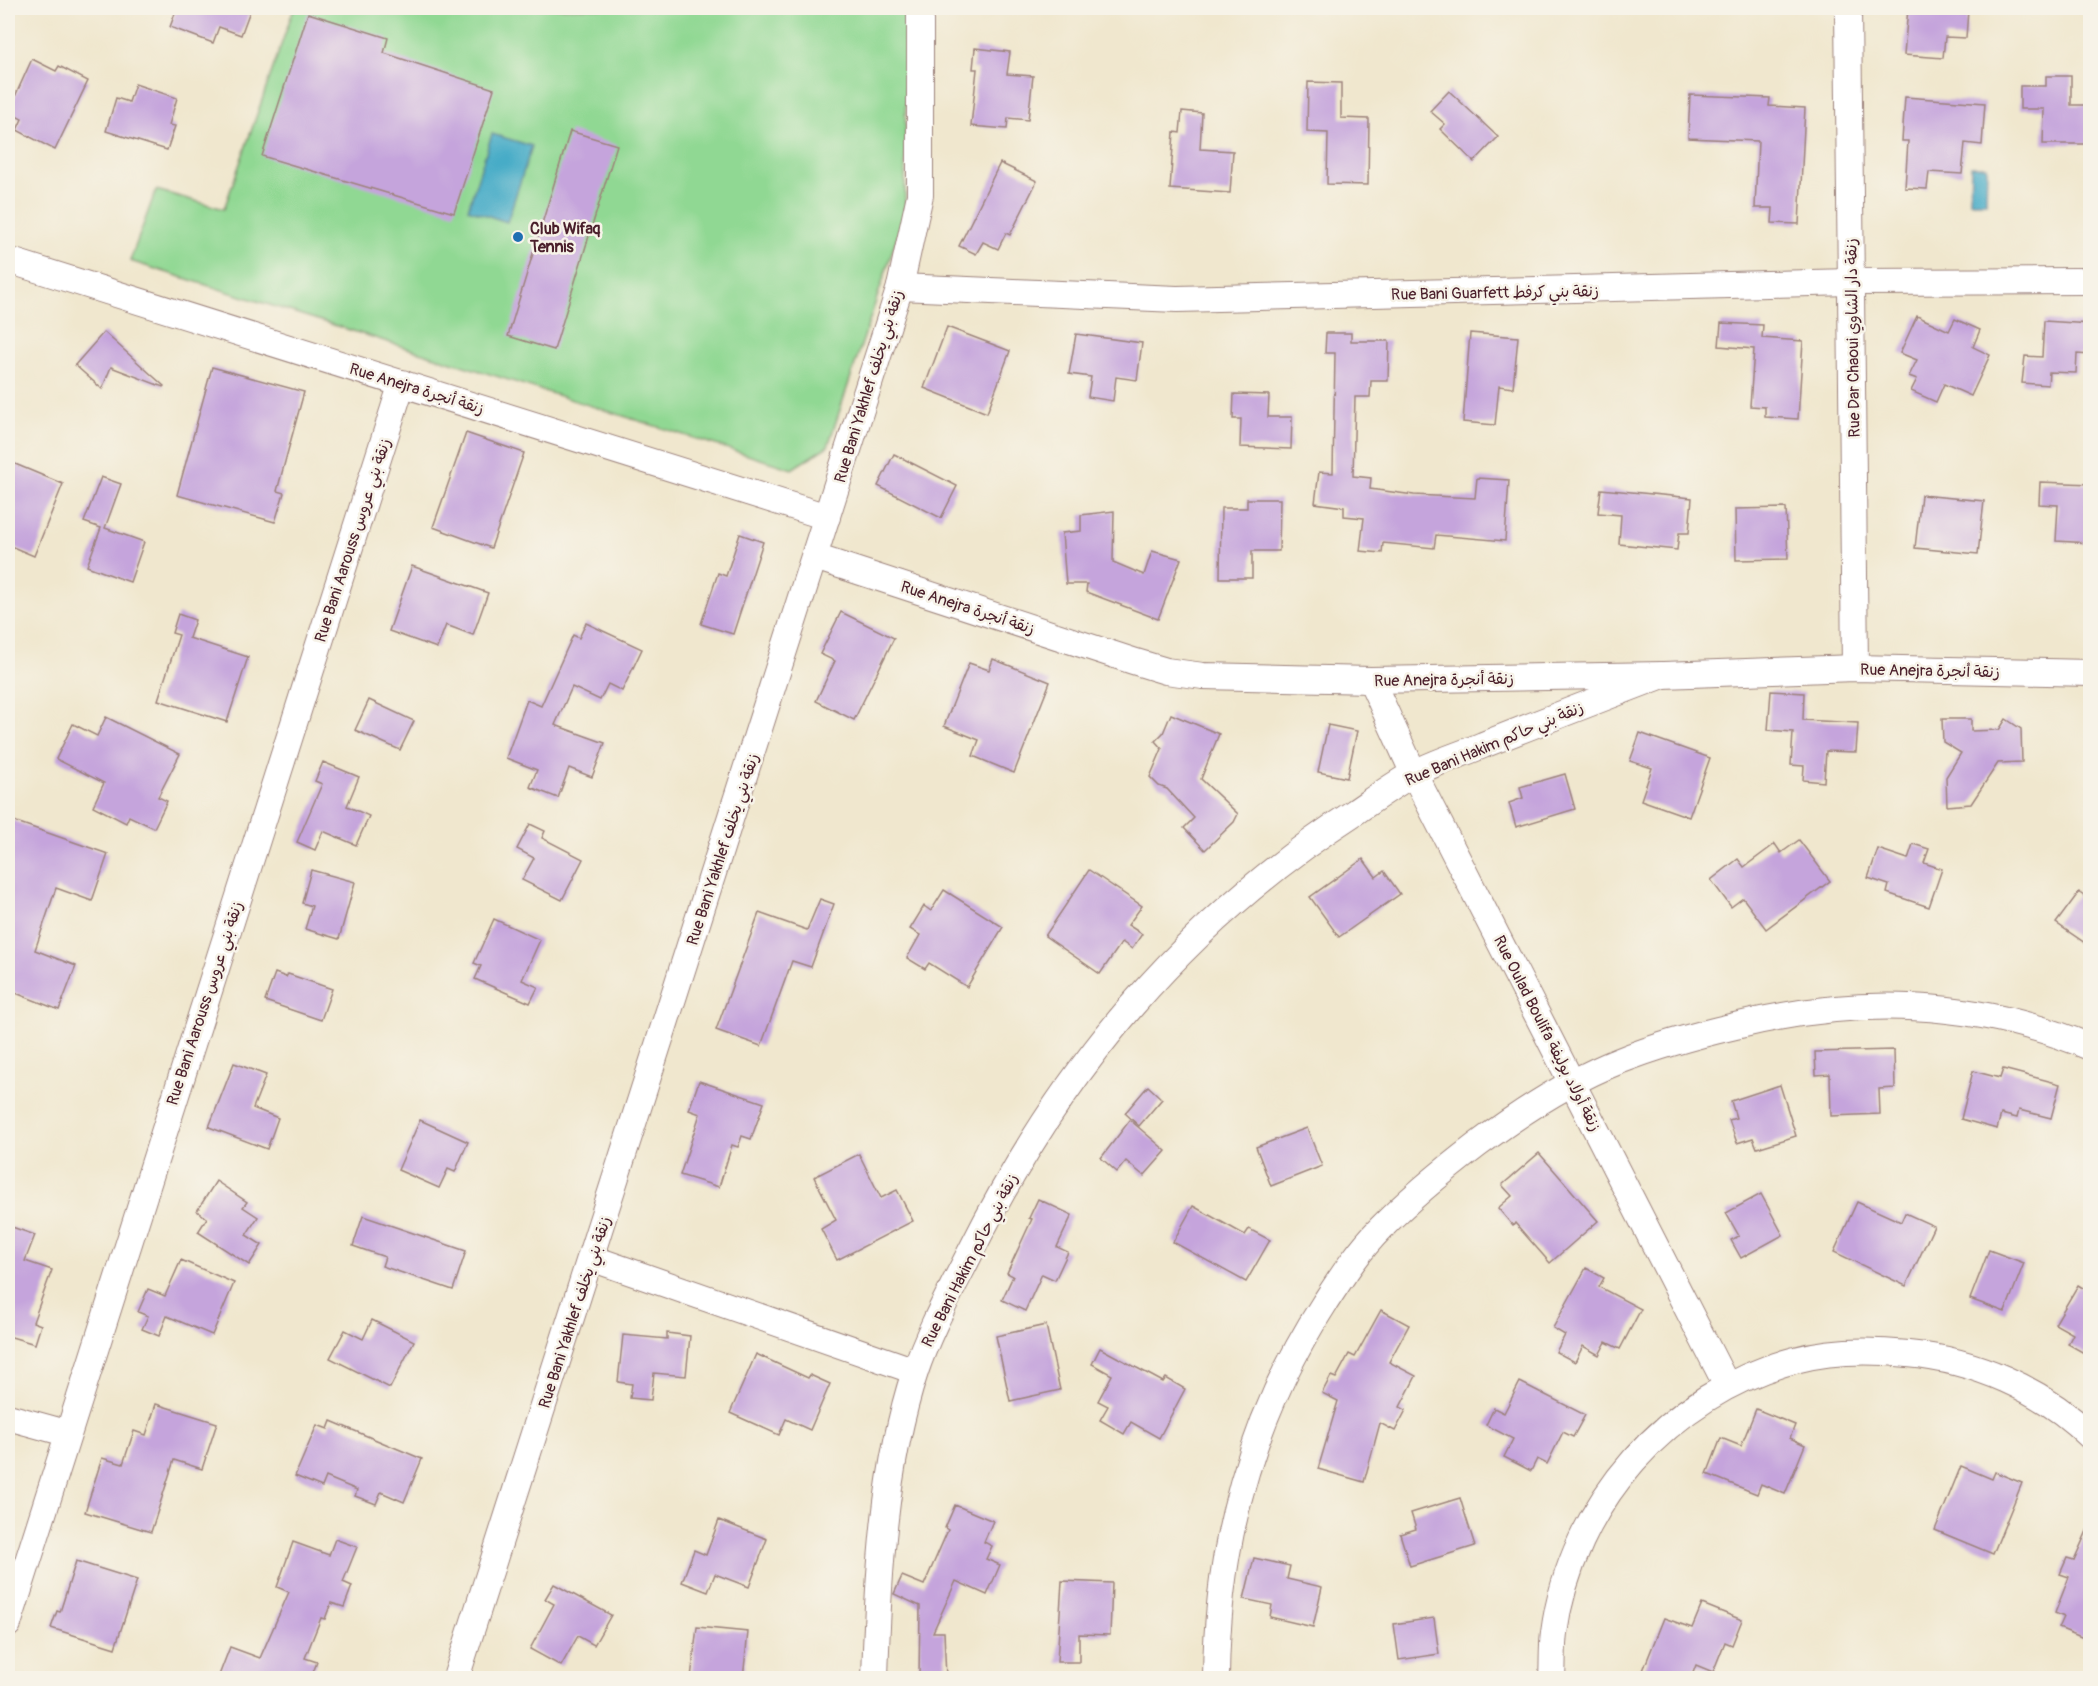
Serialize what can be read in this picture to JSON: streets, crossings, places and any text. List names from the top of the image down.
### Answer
{
  "streets": {
    "street": [
      "Rue Bani Guarfett زنقة بني كرفط",
      "Rue Dar Chaoui زنقة دار الشاوي",
      "Rue Bani Yakhlef زنقة بني يخلف",
      "Rue Anejra زنقة أنجرة",
      "Rue Bani Aarouss زنقة بني عروس",
      "Rue Bani Hakim زنقة بني حاكم",
      "Rue Oulad Boulifa زنقة أولاد بوليفة"
    ]
  },
  "crossings": [
    ["Rue Bani Guarfett زنقة بني كرفط", "Rue Dar Chaoui زنقة دار الشاوي"],
    ["Rue Bani Guarfett زنقة بني كرفط", "Rue Bani Yakhlef زنقة بني يخلف"],
    ["Rue Dar Chaoui زنقة دار الشاوي", "Rue Anejra زنقة أنجرة"],
    ["Rue Bani Yakhlef زنقة بني يخلف", "Rue Anejra زنقة أنجرة"],
    ["Rue Anejra زنقة أنجرة", "Rue Bani Aarouss زنقة بني عروس"],
    ["Rue Anejra زنقة أنجرة", "Rue Bani Hakim زنقة بني حاكم"],
    ["Rue Anejra زنقة أنجرة", "Rue Oulad Boulifa زنقة أولاد بوليفة"],
    ["Rue Bani Hakim زنقة بني حاكم", "Rue Oulad Boulifa زنقة أولاد بوليفة"]
  ],
  "places": ["Club Wifaq Tennis"]
}
